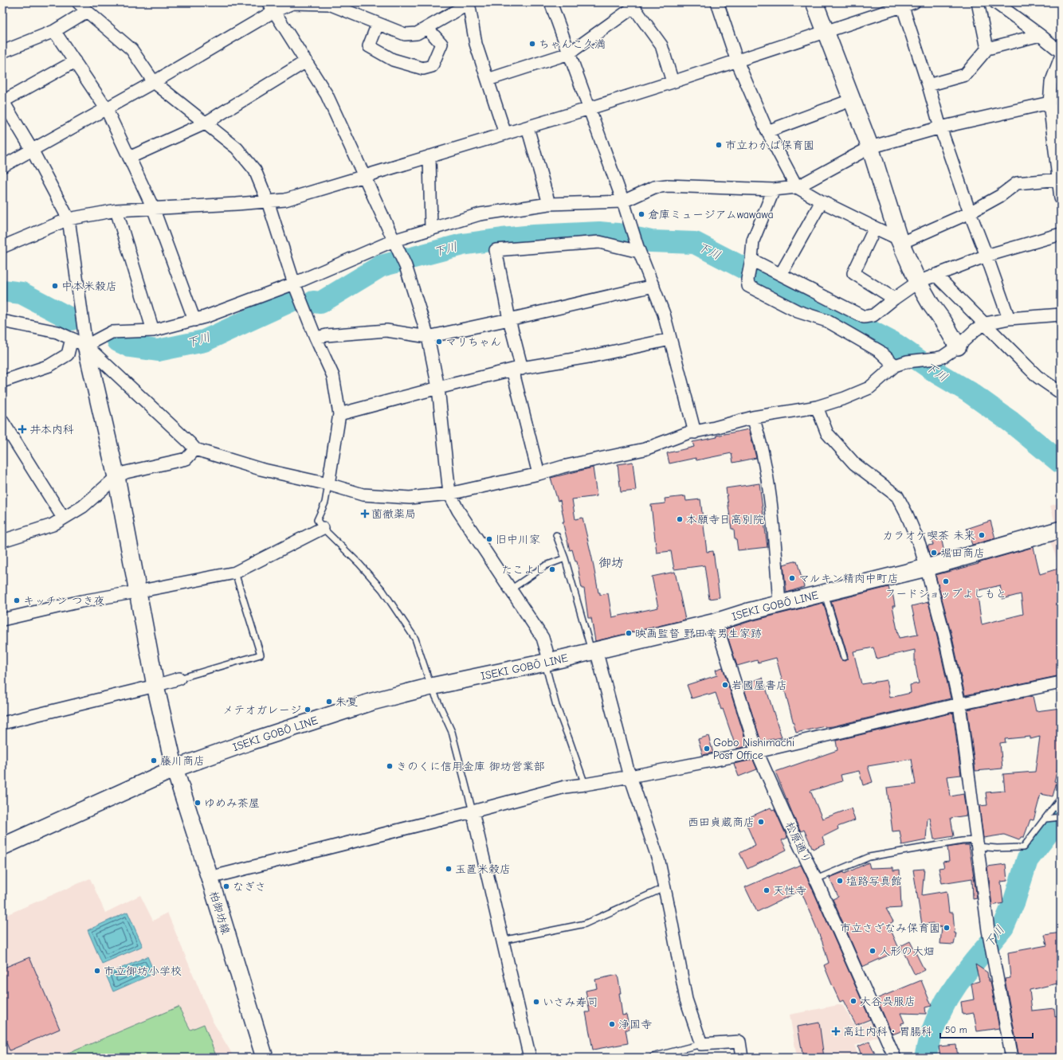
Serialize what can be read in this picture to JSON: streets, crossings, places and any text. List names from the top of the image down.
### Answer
{
  "streets": {
    "main road": ["ISEKI GOBŌ LINE", "柏御坊線"],
    "street": ["松原通り"]
  },
  "crossings": [
    ["ISEKI GOBŌ LINE", "松原通り"],
    ["ISEKI GOBŌ LINE", "柏御坊線"]
  ],
  "districts": ["御坊"],
  "water": ["下川"],
  "places": {
    "other": [
      "ちゃんこ久満",
      "市立わかば保育園",
      "倉庫ミュージアムwawawa",
      "中本米穀店",
      "マリちゃん",
      "本願寺日高別院",
      "カラオケ喫茶 未来",
      "旧中川家",
      "堀田商店",
      "たこよし",
      "マルキン精肉中町店",
      "フードショップよしもと",
      "キッチン つき夜",
      "映画監督 野田幸男生家跡",
      "岩國屋書店",
      "朱夏",
      "メテオガレージ",
      "Gobo Nishimachi Post Office",
      "藤川商店",
      "きのくに信用金庫 御坊営業部",
      "ゆめみ茶屋",
      "西田貞蔵商店",
      "玉置米穀店",
      "塩路写真館",
      "なぎさ",
      "天性寺",
      "市立さざなみ保育園",
      "人形の大畑",
      "市立御坊小学校",
      "大谷呉服店",
      "いさみ寿司",
      "浄国寺"
    ],
    "health": ["井本内科", "薗徹薬局", "高辻内科・胃腸科"]
  },
  "scale_bar": "50 m"
}
